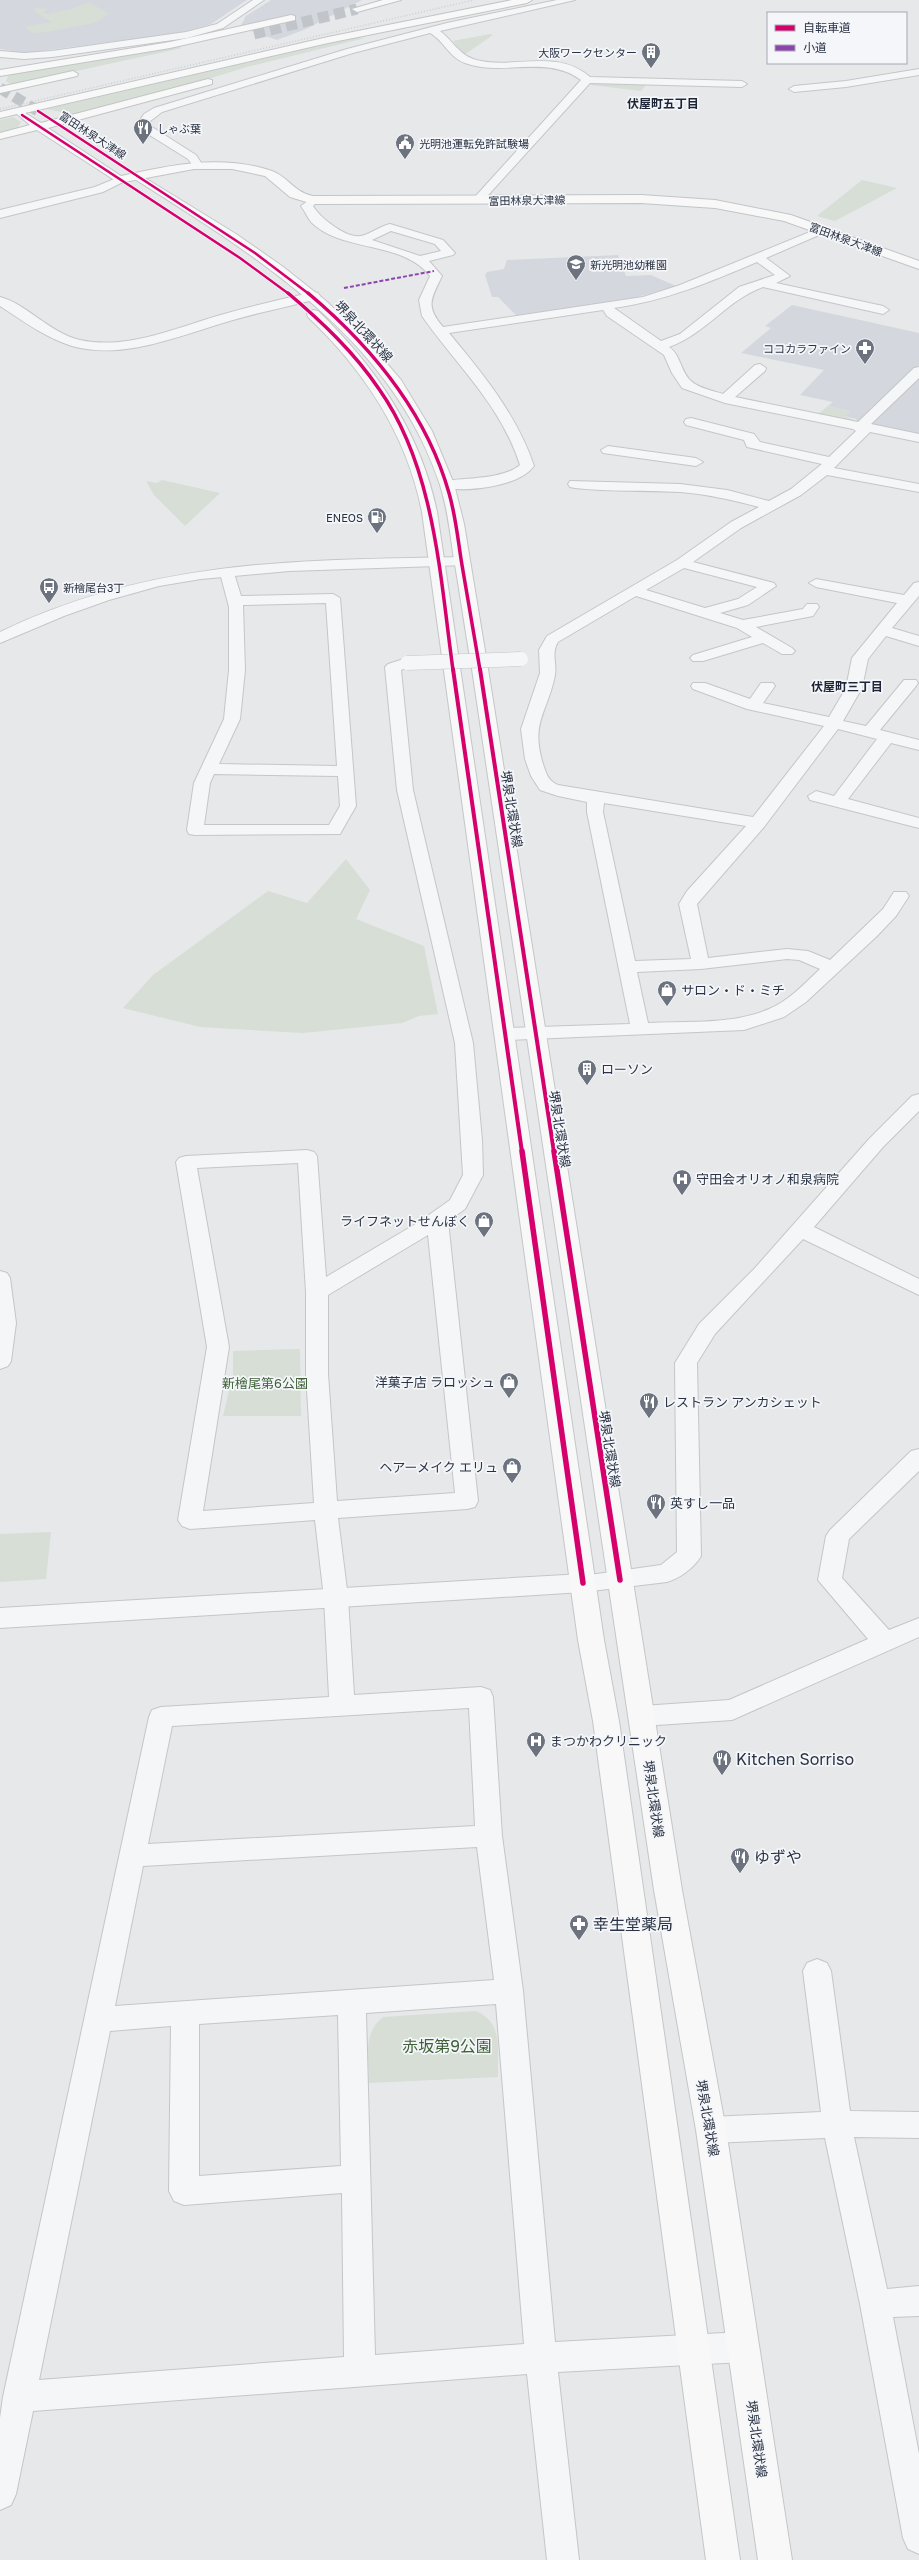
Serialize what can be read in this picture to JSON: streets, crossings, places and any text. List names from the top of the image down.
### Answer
{
  "streets": {
    "main road": ["富田林泉大津線", "堺泉北環状線"]
  },
  "crossings": [
    ["富田林泉大津線", "堺泉北環状線"]
  ],
  "districts": ["伏屋町五丁目", "伏屋町三丁目"],
  "parks": ["新檜尾第6公園", "赤坂第9公園"],
  "places": {
    "building": ["大阪ワークセンター", "ローソン"],
    "restaurant": [
      "しゃぶ葉",
      "レストラン アンカシェット",
      "英すし一品",
      "Kitchen Sorriso",
      "ゆずや"
    ],
    "public building": ["光明池運転免許試験場"],
    "school or university": ["新光明池幼稚園"],
    "pharmacy": ["ココカラファイン", "幸生堂薬局"],
    "fuel station": ["ENEOS"],
    "bus stop": ["新檜尾台3丁"],
    "shop": [
      "サロン・ド・ミチ",
      "ライフネットせんぼく",
      "洋菓子店 ラロッシュ",
      "ヘアーメイク エリュ"
    ],
    "hospital": ["守田会オリオノ和泉病院", "まつかわクリニック"]
  },
  "legend": ["自転車道", "小道"]
}
